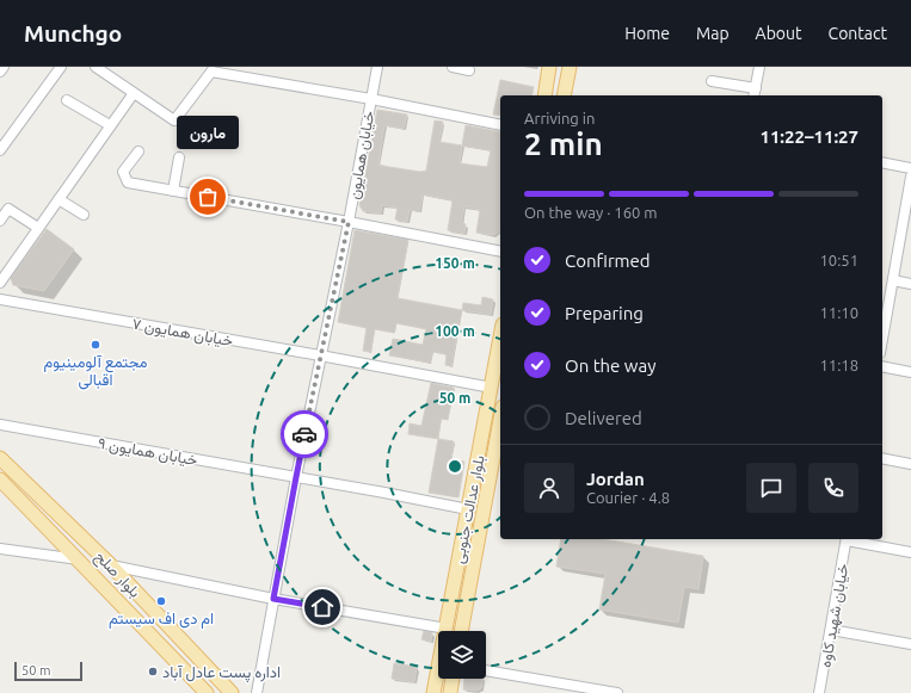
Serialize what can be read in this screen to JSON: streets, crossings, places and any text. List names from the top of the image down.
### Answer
{
  "streets": {
    "main road": ["بلوار عدالت جنوبی", "بلوار صلح"],
    "street": [
      "خیابان همایون",
      "خیابان همایون ۷",
      "خیابان همایون ۹",
      "خیابان شهید کاوه"
    ]
  },
  "crossings": [
    ["خیابان همایون", "خیابان همایون ۷"],
    ["خیابان همایون", "خیابان همایون ۹"],
    ["خیابان همایون ۷", "بلوار عدالت جنوبی"],
    ["خیابان همایون ۹", "بلوار عدالت جنوبی"]
  ],
  "places": [
    "مارون",
    "مجتمع آلومینیوم اقبالی",
    "ام دی اف سیستم",
    "اداره پست عادل آباد"
  ],
  "scale_bar": "50 m",
  "page": {
    "header": "Munchgo",
    "nav": [
      "Home",
      "Map",
      "About",
      "Contact"
    ],
    "heading": ["2 min", "Arriving in", "11:22–11:27"],
    "panel": ["Jordan", "Courier · 4.8"],
    "bubble": "مارون",
    "bar": "On the way · 160 m",
    "list": [
      ["Confirmed", "10:51"],
      ["Preparing", "11:10"],
      ["On the way", "11:18"],
      "Delivered"
    ],
    "scale": "50 m"
  },
  "rings": ["150 m", "100 m", "50 m"]
}
